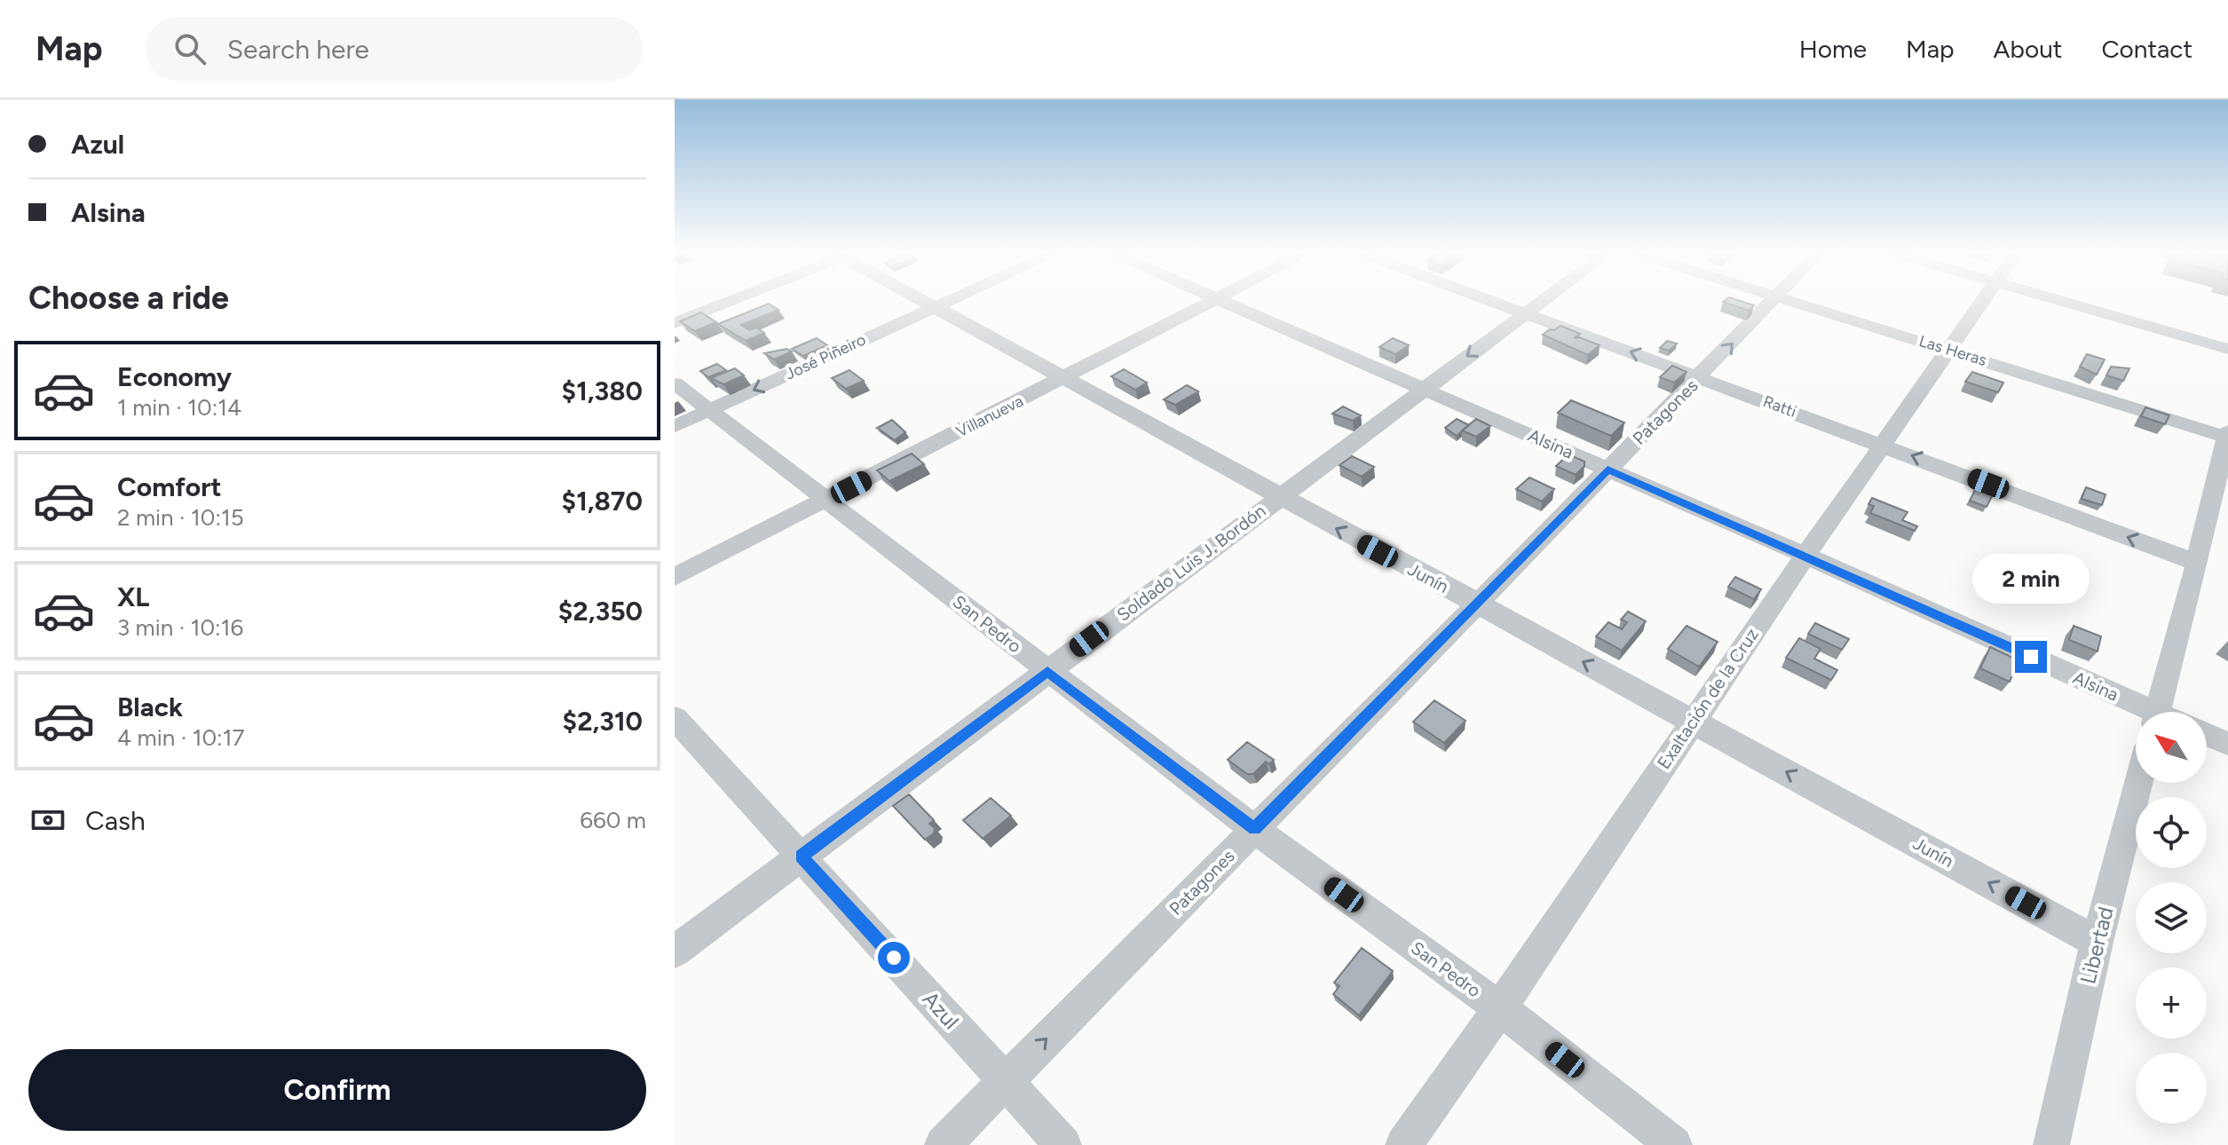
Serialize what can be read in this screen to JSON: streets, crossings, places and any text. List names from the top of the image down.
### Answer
{
  "streets": {
    "street": [
      "Las Heras",
      "José Piñeiro",
      "Ratti",
      "Patagones",
      "Villanueva",
      "Alsina",
      "Soldado Luis J. Bordón",
      "Junín",
      "San Pedro",
      "Exaltación de la Cruz",
      "Libertad",
      "Azul"
    ]
  },
  "crossings": [
    ["Las Heras", "Exaltación de la Cruz"],
    ["José Piñeiro", "Junín"],
    ["José Piñeiro", "San Pedro"],
    ["Ratti", "Patagones"],
    ["Ratti", "Soldado Luis J. Bordón"],
    ["Ratti", "Exaltación de la Cruz"],
    ["Patagones", "Alsina"],
    ["Patagones", "Junín"],
    ["Patagones", "San Pedro"],
    ["Patagones", "Azul"],
    ["Villanueva", "Junín"],
    ["Villanueva", "San Pedro"],
    ["Alsina", "Soldado Luis J. Bordón"],
    ["Alsina", "Exaltación de la Cruz"],
    ["Soldado Luis J. Bordón", "Junín"],
    ["Soldado Luis J. Bordón", "San Pedro"],
    ["Soldado Luis J. Bordón", "Azul"],
    ["Junín", "Exaltación de la Cruz"],
    ["Junín", "Libertad"],
    ["San Pedro", "Exaltación de la Cruz"]
  ],
  "one_way": ["José Piñeiro", "Patagones", "Junín"],
  "north": "top left",
  "page": {
    "header": "Map",
    "search": "Search here",
    "nav": [
      "Home",
      "Map",
      "About",
      "Contact"
    ],
    "banner": ["Azul", "Alsina"],
    "heading": "Choose a ride",
    "list": [
      {
        "name": "Economy",
        "note": "1 min · 10:14",
        "value": "$1,380"
      },
      {
        "name": "Comfort",
        "note": "2 min · 10:15",
        "value": "$1,870"
      },
      {
        "name": "XL",
        "note": "3 min · 10:16",
        "value": "$2,350"
      },
      {
        "name": "Black",
        "note": "4 min · 10:17",
        "value": "$2,310"
      }
    ],
    "bubble": "2 min",
    "map_buttons": ["+", "−"],
    "pay": ["Cash", "660 m"],
    "buttons": "Confirm"
  }
}
